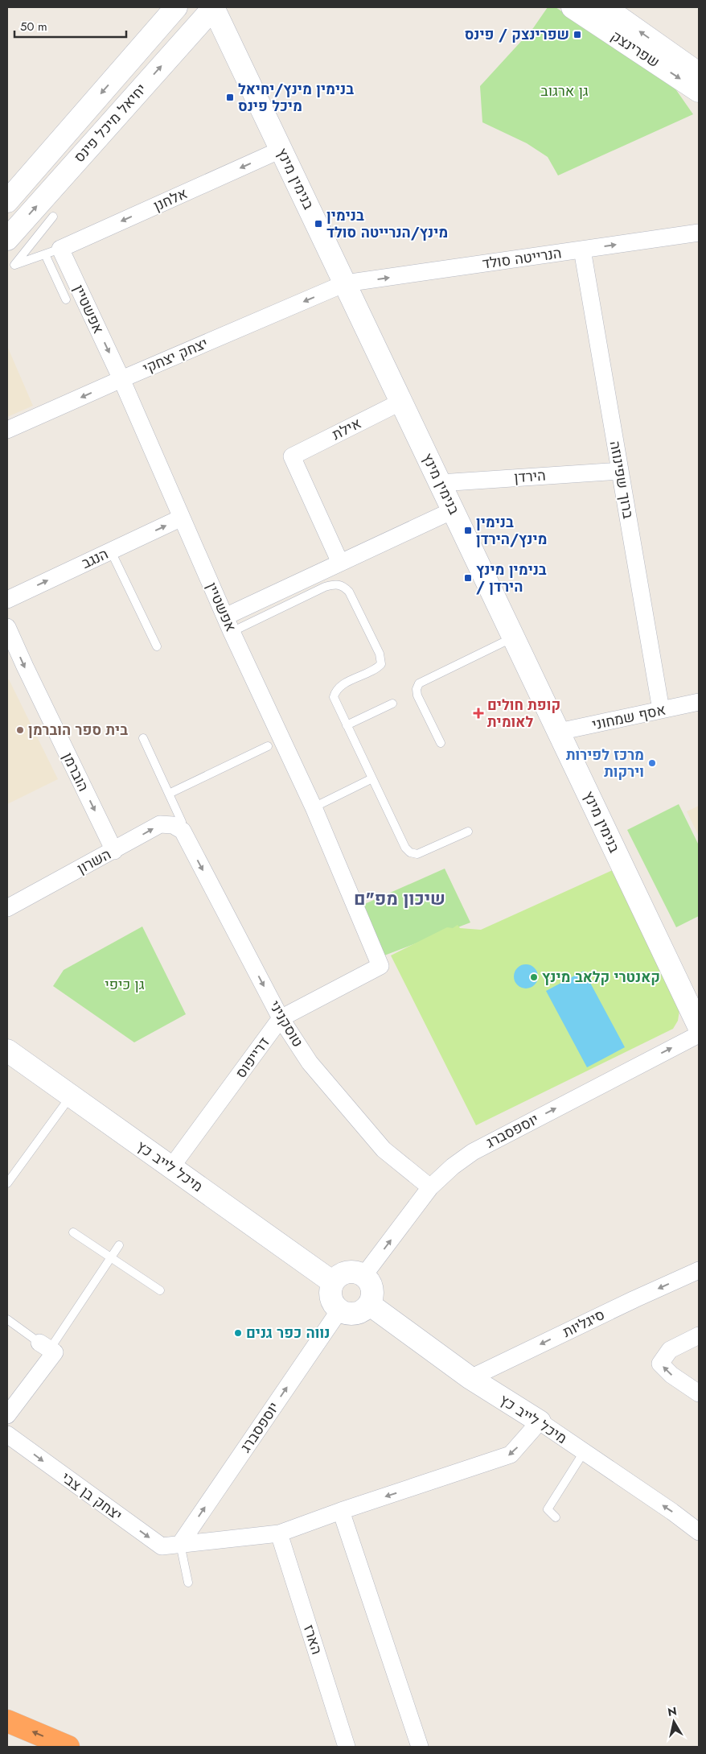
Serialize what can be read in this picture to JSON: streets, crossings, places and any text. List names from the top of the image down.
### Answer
{
  "streets": {
    "street": [
      "שפרינצק",
      "יחיאל מיכל פינס",
      "בנימין מינץ",
      "אלחנן",
      "הנרייטה סולד",
      "אפשטיין",
      "יצחק יצחקי",
      "אילת",
      "הירדן",
      "ברוך שפינוזה",
      "הנגב",
      "אסף שמחוני",
      "הוברמן",
      "השרון",
      "טוסקניני",
      "דרייפוס",
      "יוספסברג",
      "מיכל לייב כץ",
      "סיגליות",
      "יצחק בן צבי",
      "הארז"
    ]
  },
  "crossings": [
    ["יחיאל מיכל פינס", "בנימין מינץ"],
    ["בנימין מינץ", "אלחנן"],
    ["בנימין מינץ", "הנרייטה סולד"],
    ["בנימין מינץ", "יצחק יצחקי"],
    ["בנימין מינץ", "אילת"],
    ["בנימין מינץ", "הירדן"],
    ["בנימין מינץ", "אסף שמחוני"],
    ["אלחנן", "אפשטיין"],
    ["הנרייטה סולד", "יצחק יצחקי"],
    ["הנרייטה סולד", "ברוך שפינוזה"],
    ["אפשטיין", "יצחק יצחקי"],
    ["אפשטיין", "הנגב"],
    ["אפשטיין", "דרייפוס"],
    ["הירדן", "ברוך שפינוזה"],
    ["ברוך שפינוזה", "אסף שמחוני"],
    ["הוברמן", "השרון"],
    ["השרון", "טוסקניני"],
    ["טוסקניני", "דרייפוס"],
    ["טוסקניני", "יוספסברג"],
    ["דרייפוס", "מיכל לייב כץ"],
    ["יוספסברג", "מיכל לייב כץ"],
    ["יוספסברג", "יצחק בן צבי"],
    ["מיכל לייב כץ", "סיגליות"],
    ["מיכל לייב כץ", "יצחק בן צבי"],
    ["יצחק בן צבי", "הארז"]
  ],
  "one_way": [
    "אלחנן",
    "הנרייטה סולד",
    "יצחק יצחקי",
    "הנגב",
    "הוברמן",
    "השרון",
    "טוסקניני",
    "יוספסברג",
    "סיגליות"
  ],
  "districts": ["שיכון מפ\"ם"],
  "parks": ["גן ארגוב", "גן כיפי"],
  "places": {
    "transit": [
      "שפרינצק / פינס",
      "בנימין מינץ/יחיאל מיכל פינס",
      "בנימין מינץ/הנרייטה סולד",
      "בנימין מינץ/הירדן",
      "בנימין מינץ / הירדן"
    ],
    "health": ["קופת חולים לאומית"],
    "other": [
      "בית ספר הוברמן",
      "מרכז לפירות וירקות",
      "קאנטרי קלאב מינץ",
      "נווה כפר גנים"
    ]
  },
  "scale_bar": "50 m",
  "north": "top"
}
